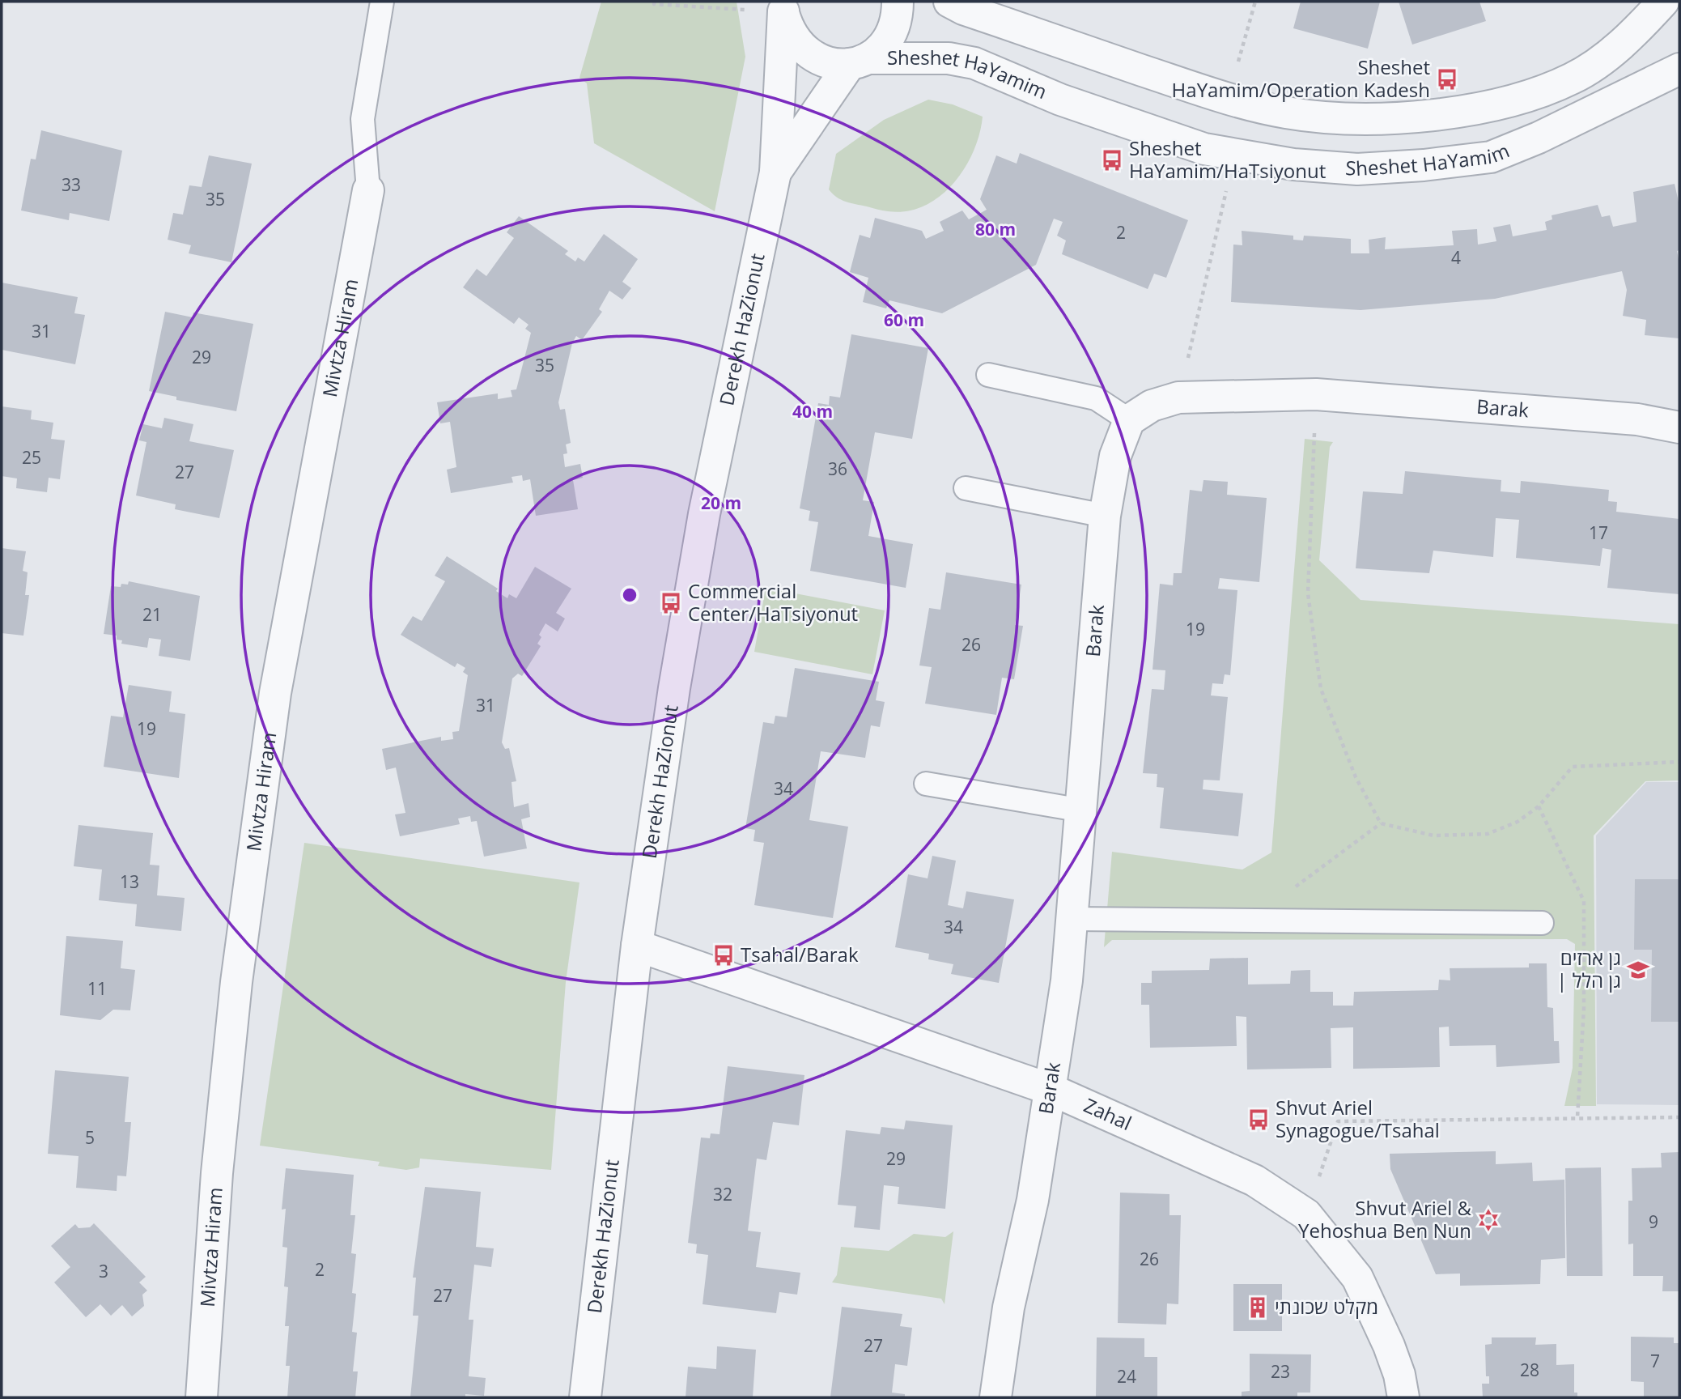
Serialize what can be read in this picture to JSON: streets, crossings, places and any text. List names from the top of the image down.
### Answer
{
  "streets": {
    "street": [
      "Sheshet HaYamim",
      "Derekh HaZionut",
      "Mivtza Hiram",
      "Barak",
      "Zahal"
    ]
  },
  "crossings": [
    ["Sheshet HaYamim", "Derekh HaZionut"],
    ["Derekh HaZionut", "Zahal"],
    ["Barak", "Zahal"]
  ],
  "places": {
    "bus stop": [
      "Sheshet HaYamim/Operation Kadesh",
      "Sheshet HaYamim/HaTsiyonut",
      "Commercial Center/HaTsiyonut",
      "Tsahal/Barak",
      "Shvut Ariel Synagogue/Tsahal"
    ],
    "school or university": ["גן ארזים | גן הלל"],
    "synagogue": ["Shvut Ariel & Yehoshua Ben Nun"],
    "building": ["מקלט שכונתי"]
  },
  "house_numbers": [
    "33",
    "35",
    "2",
    "4",
    "31",
    "29",
    "35",
    "25",
    "36",
    "27",
    "17",
    "21",
    "19",
    "26",
    "31",
    "19",
    "34",
    "13",
    "34",
    "11",
    "5",
    "29",
    "32",
    "9",
    "26",
    "2",
    "3",
    "27",
    "27",
    "7",
    "28",
    "23",
    "24"
  ],
  "rings": [
    "80 m",
    "60 m",
    "40 m",
    "20 m"
  ]
}
